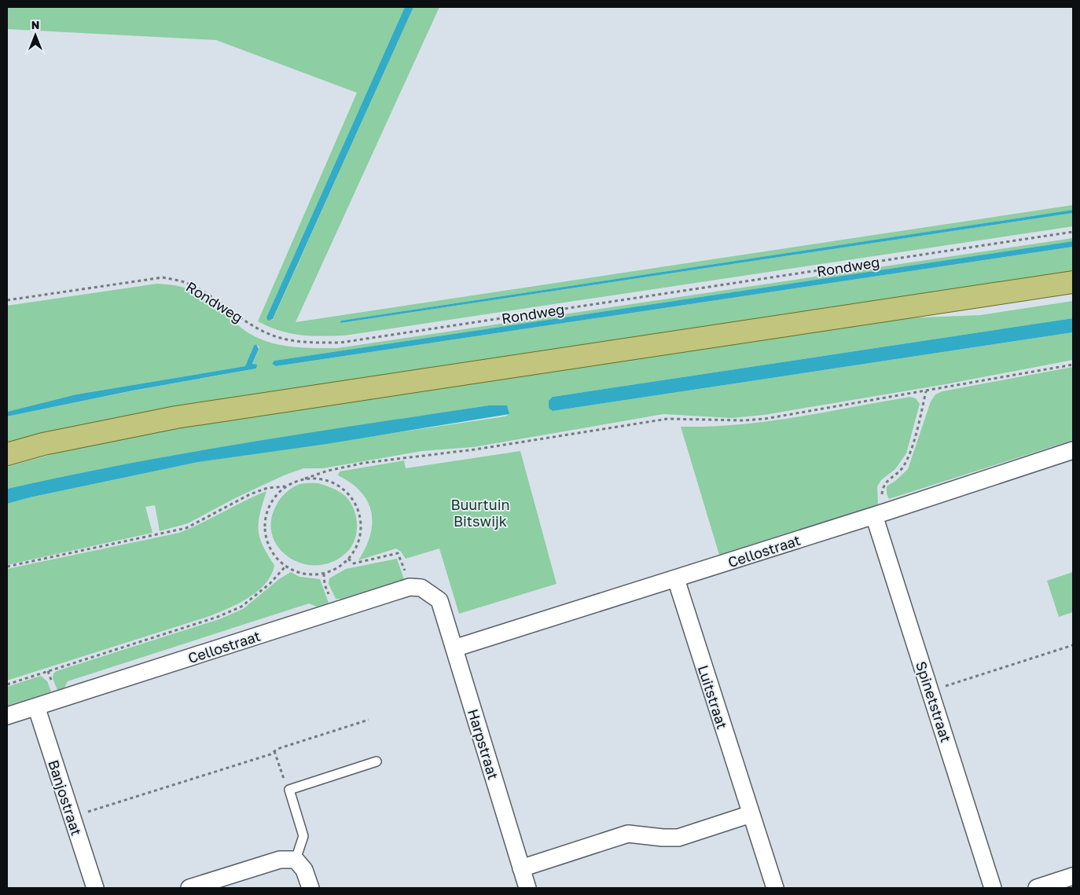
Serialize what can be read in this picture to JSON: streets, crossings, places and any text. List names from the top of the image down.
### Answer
{
  "streets": {
    "street": [
      "Cellostraat",
      "Luitstraat",
      "Spinetstraat",
      "Harpstraat",
      "Banjostraat"
    ],
    "path": ["Rondweg"]
  },
  "crossings": [
    ["Cellostraat", "Luitstraat"],
    ["Cellostraat", "Spinetstraat"],
    ["Cellostraat", "Harpstraat"],
    ["Cellostraat", "Banjostraat"]
  ],
  "parks": ["Buurtuin Bitswijk"],
  "north": "top"
}
